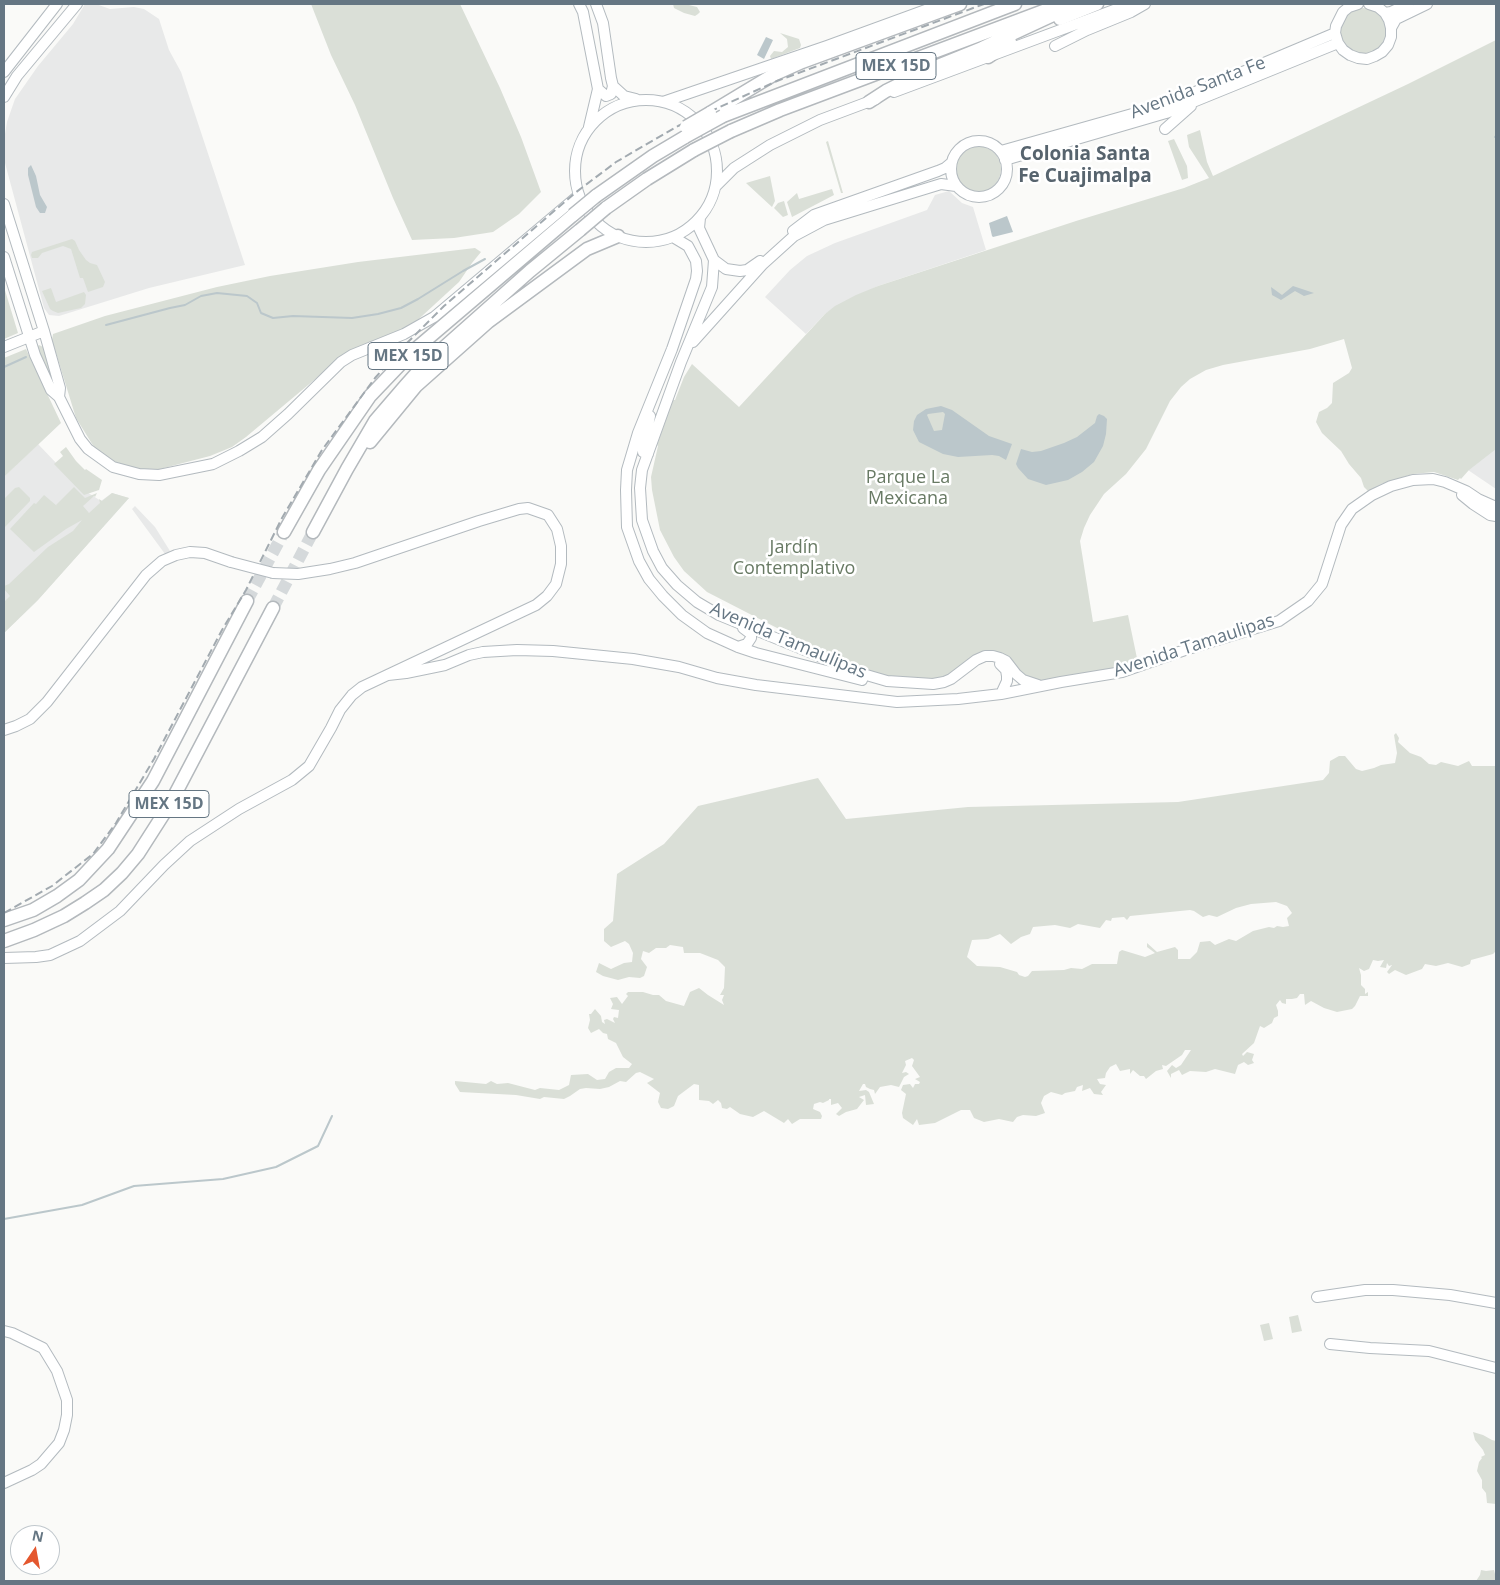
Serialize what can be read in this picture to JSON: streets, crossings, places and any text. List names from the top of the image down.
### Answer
{
  "streets": {
    "highway": ["MEX 15D"],
    "street": ["Avenida Santa Fe", "Avenida Tamaulipas"]
  },
  "districts": ["Colonia Santa Fe Cuajimalpa"],
  "parks": ["Parque La Mexicana", "Jardín Contemplativo"],
  "north": "top"
}
